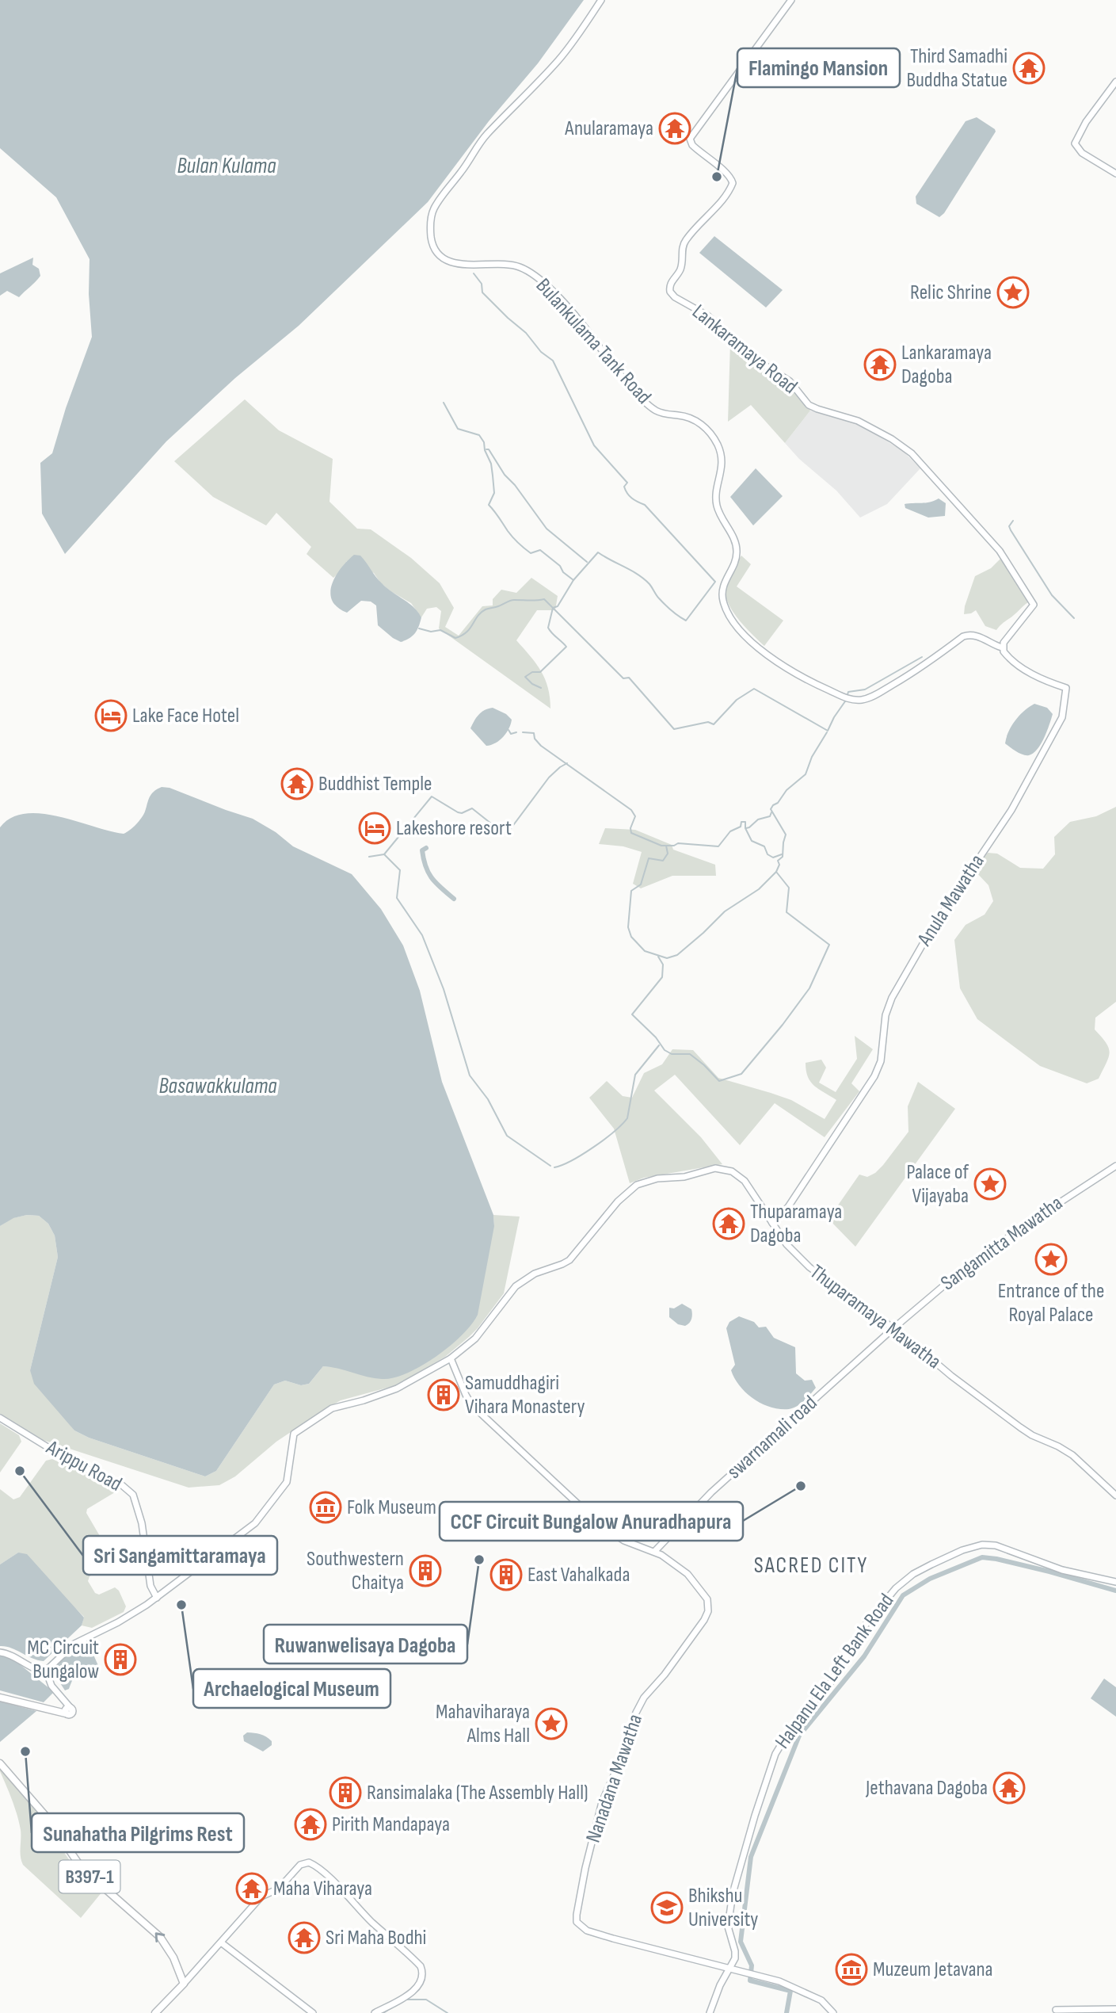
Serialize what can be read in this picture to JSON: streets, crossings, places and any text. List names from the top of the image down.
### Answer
{
  "streets": {
    "main road": [
      "Bulankulama Tank Road",
      "Lankaramaya Road",
      "Anula Mawatha",
      "Sangamitta Mawatha",
      "Thuparamaya Mawatha",
      "swarnamali road",
      "Arippu Road",
      "Halpanu Ela Left Bank Road",
      "Nanadana Mawatha",
      "B397-1"
    ]
  },
  "crossings": [
    ["Bulankulama Tank Road", "Lankaramaya Road"],
    ["Bulankulama Tank Road", "Anula Mawatha"],
    ["Lankaramaya Road", "Anula Mawatha"],
    ["Anula Mawatha", "Thuparamaya Mawatha"],
    ["Sangamitta Mawatha", "Thuparamaya Mawatha"],
    ["Sangamitta Mawatha", "swarnamali road"],
    ["Thuparamaya Mawatha", "swarnamali road"],
    ["Thuparamaya Mawatha", "Arippu Road"],
    ["swarnamali road", "Nanadana Mawatha"],
    ["Halpanu Ela Left Bank Road", "Nanadana Mawatha"]
  ],
  "districts": ["SACRED CITY"],
  "water": ["Bulan Kulama", "Basawakkulama"],
  "places": {
    "temple": [
      "Third Samadhi Buddha Statue",
      "Anularamaya",
      "Lankaramaya Dagoba",
      "Buddhist Temple",
      "Thuparamaya Dagoba",
      "Jethavana Dagoba",
      "Pirith Mandapaya",
      "Maha Viharaya",
      "Sri Maha Bodhi"
    ],
    "other": [
      "Flamingo Mansion",
      "Sri Sangamittaramaya",
      "CCF Circuit Bungalow Anuradhapura",
      "Ruwanwelisaya Dagoba",
      "Archaelogical Museum",
      "Sunahatha Pilgrims Rest"
    ],
    "place": [
      "Relic Shrine",
      "Palace of Vijayaba",
      "Entrance of the Royal Palace",
      "Mahaviharaya Alms Hall"
    ],
    "hotel": ["Lake Face Hotel", "Lakeshore resort"],
    "building": [
      "Samuddhagiri Vihara Monastery",
      "Southwestern Chaitya",
      "East Vahalkada",
      "MC Circuit Bungalow",
      "Ransimalaka (The Assembly Hall)"
    ],
    "museum": ["Folk Museum", "Muzeum Jetavana"],
    "school or university": ["Bhikshu University"]
  }
}
